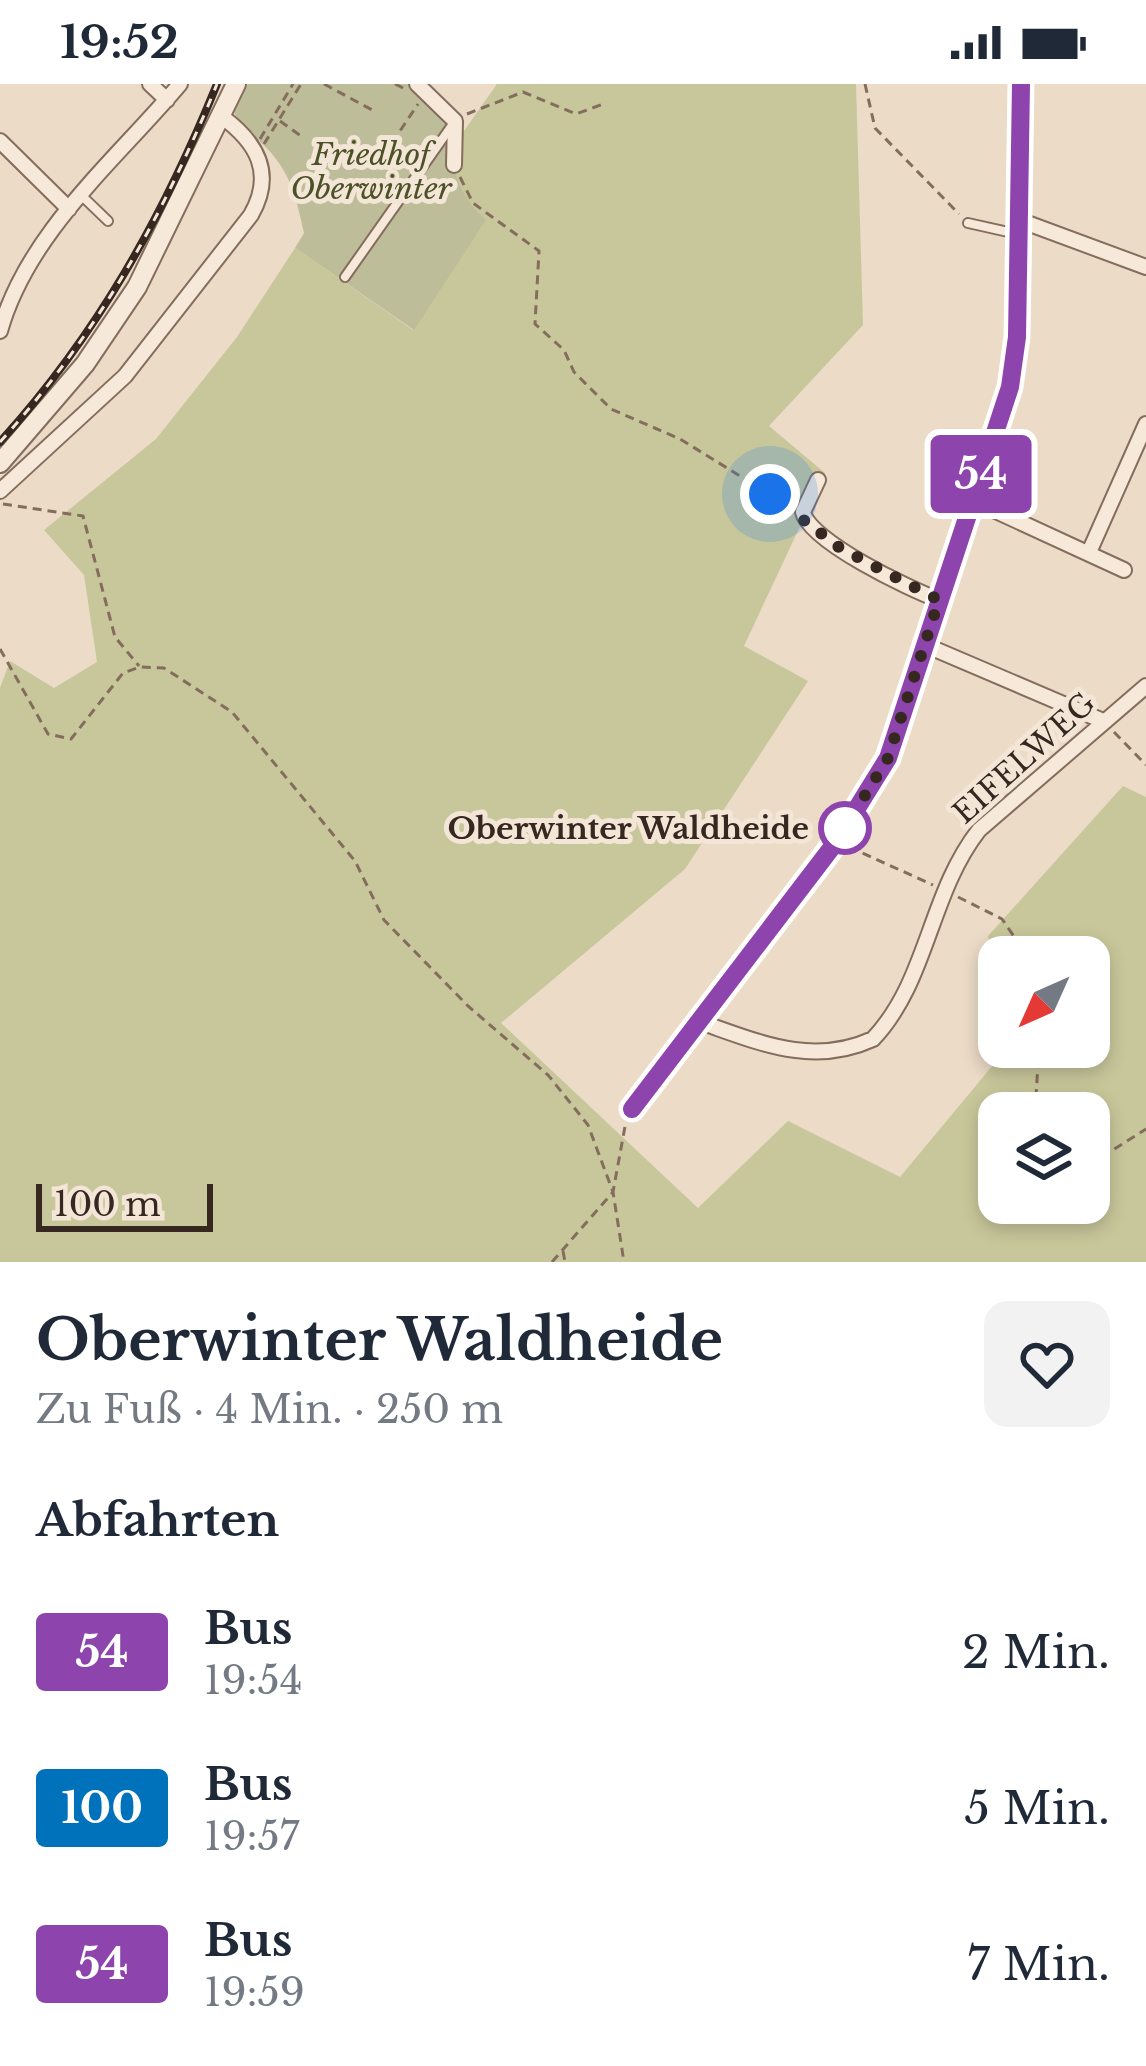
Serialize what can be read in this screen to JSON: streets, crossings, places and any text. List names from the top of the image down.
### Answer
{
  "streets": {
    "street": ["EIFELWEG"]
  },
  "parks": ["Friedhof Oberwinter"],
  "places": ["Oberwinter Waldheide"],
  "lines": ["bus line 54"],
  "scale_bar": "100 m",
  "north": "bottom left",
  "page": {
    "status": "19:52",
    "on_map": "54",
    "scale": "100 m",
    "heading": [
      ["Oberwinter Waldheide", "Zu Fuß · 4 Min. · 250 m"],
      "Abfahrten"
    ],
    "list": [
      {
        "mark": "54",
        "name": "Bus",
        "note": "19:54",
        "value": "2 Min."
      },
      {
        "mark": "100",
        "name": "Bus",
        "note": "19:57",
        "value": "5 Min."
      },
      {
        "mark": "54",
        "name": "Bus",
        "note": "19:59",
        "value": "7 Min."
      }
    ]
  }
}
